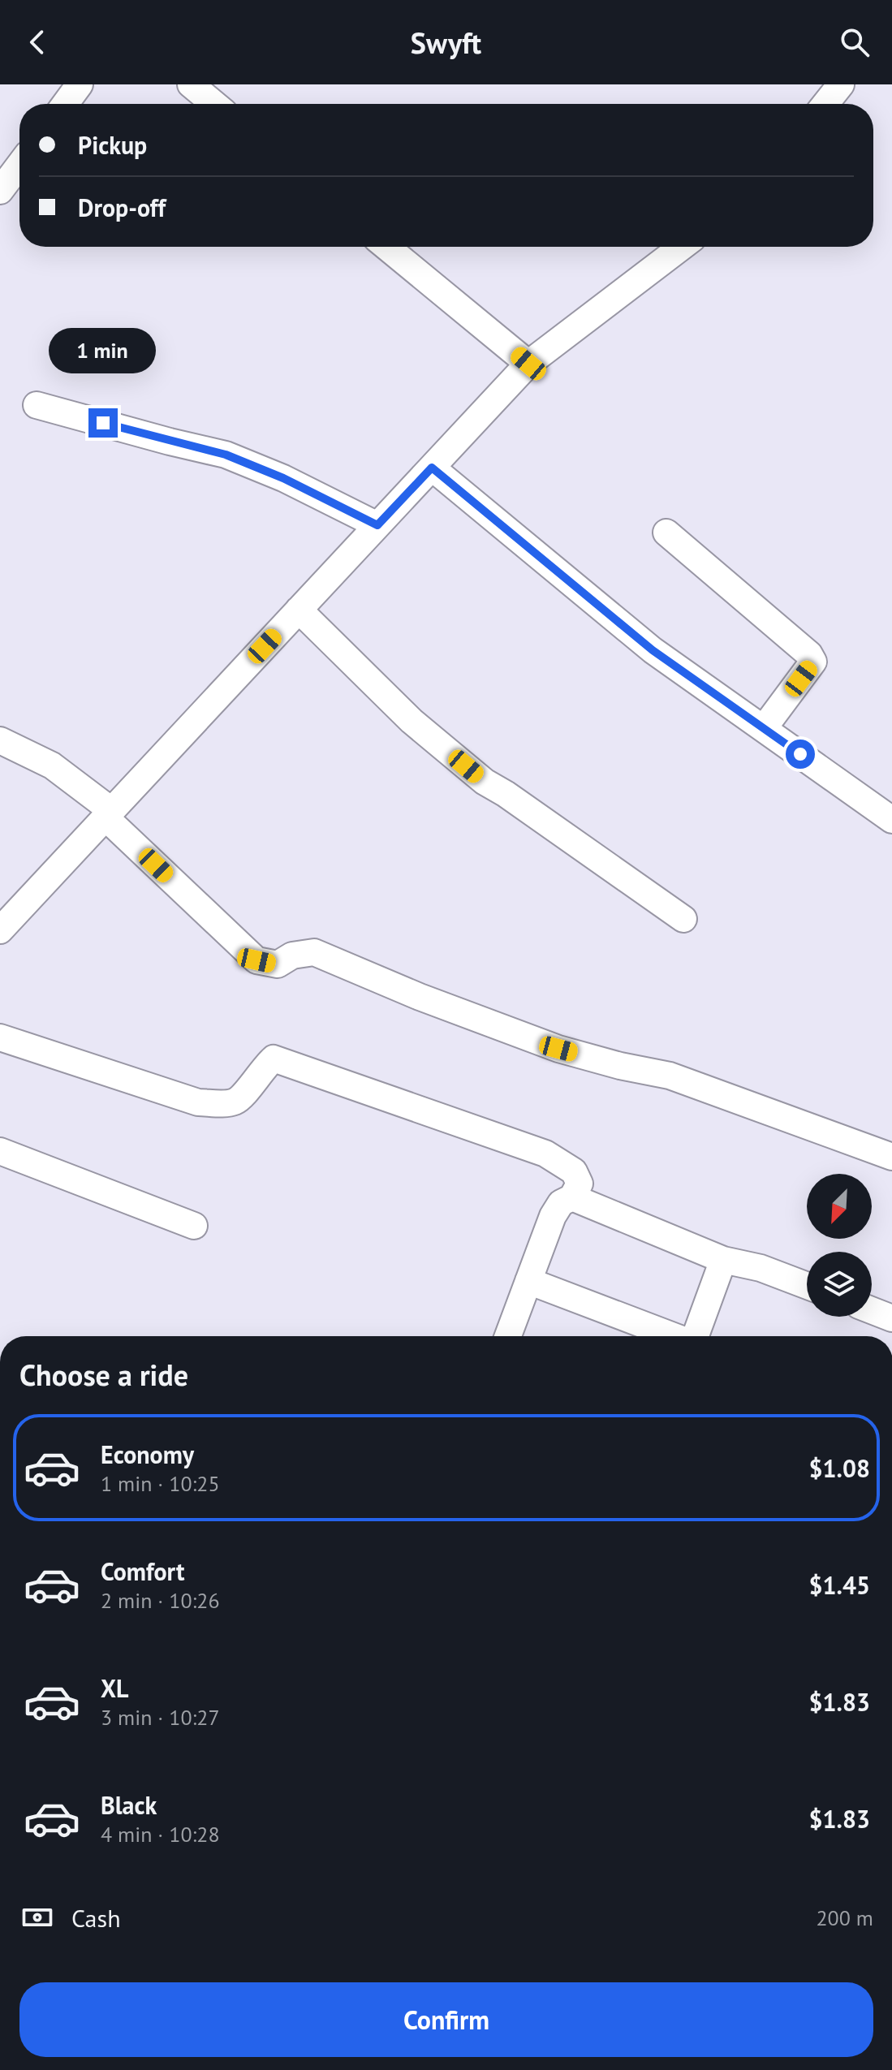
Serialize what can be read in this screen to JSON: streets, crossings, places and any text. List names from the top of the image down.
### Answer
{
  "north": "bottom left",
  "page": {
    "header": "Swyft",
    "banner": ["Pickup", "Drop-off"],
    "bubble": "1 min",
    "heading": "Choose a ride",
    "list": [
      {
        "name": "Economy",
        "note": "1 min · 10:25",
        "value": "$1.08"
      },
      {
        "name": "Comfort",
        "note": "2 min · 10:26",
        "value": "$1.45"
      },
      {
        "name": "XL",
        "note": "3 min · 10:27",
        "value": "$1.83"
      },
      {
        "name": "Black",
        "note": "4 min · 10:28",
        "value": "$1.83"
      }
    ],
    "pay": ["Cash", "200 m"],
    "buttons": "Confirm"
  }
}
